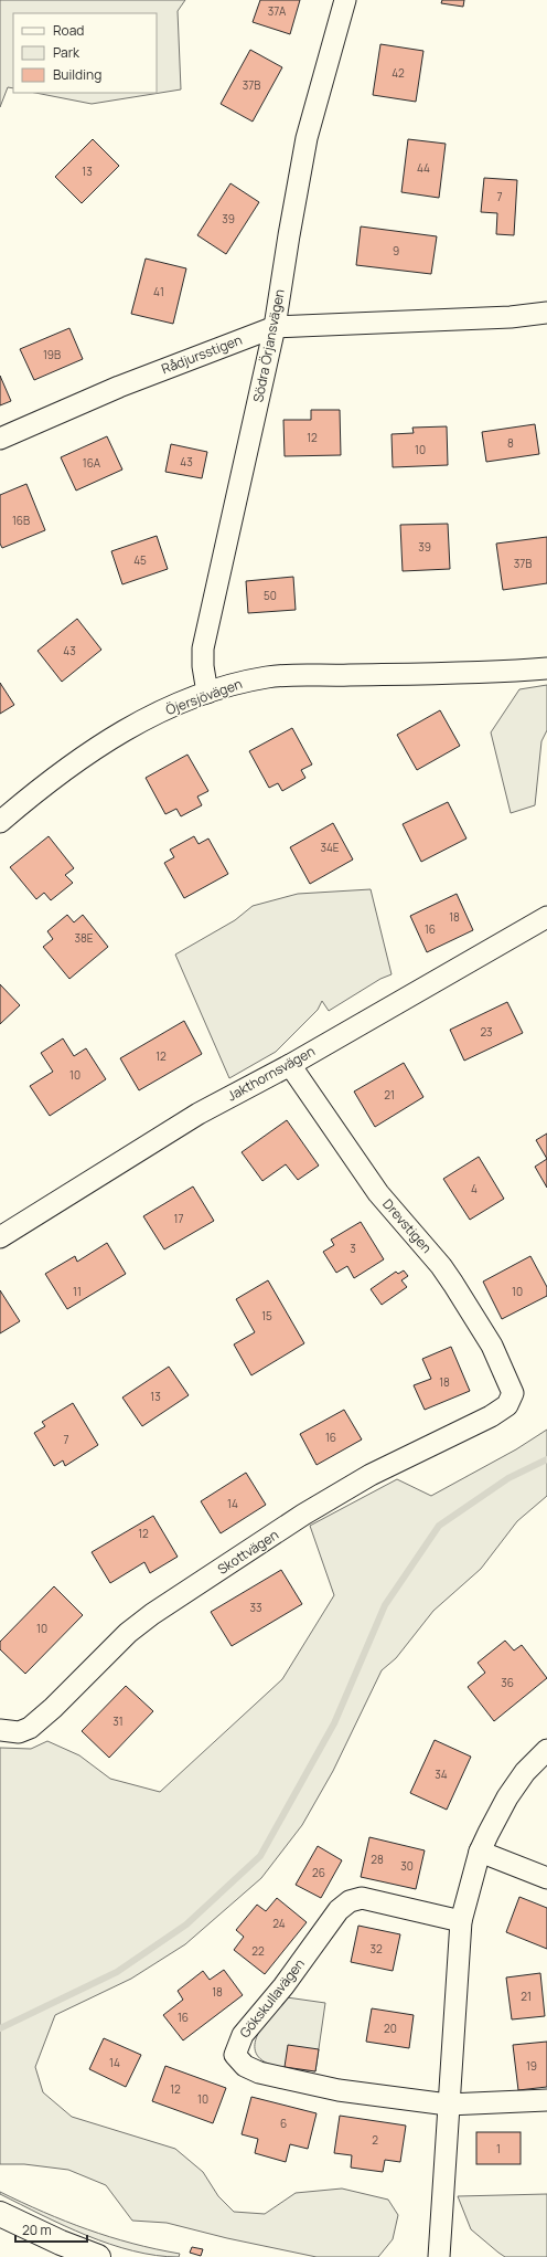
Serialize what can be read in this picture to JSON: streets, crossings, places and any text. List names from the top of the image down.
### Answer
{
  "streets": {
    "street": [
      "Södra Örjansvägen",
      "Rådjursstigen",
      "Öjersjövägen",
      "Jakthornsvägen",
      "Drevstigen",
      "Skottvägen",
      "Gökskullavägen"
    ]
  },
  "crossings": [
    ["Södra Örjansvägen", "Rådjursstigen"],
    ["Södra Örjansvägen", "Öjersjövägen"],
    ["Jakthornsvägen", "Drevstigen"],
    ["Drevstigen", "Skottvägen"]
  ],
  "house_numbers": [
    "37A",
    "42",
    "37B",
    "44",
    "13",
    "7",
    "39",
    "9",
    "41",
    "19B",
    "12",
    "8",
    "10",
    "43",
    "16A",
    "16B",
    "39",
    "45",
    "37B",
    "50",
    "43",
    "34E",
    "18",
    "16",
    "38E",
    "23",
    "12",
    "10",
    "21",
    "4",
    "17",
    "3",
    "11",
    "10",
    "15",
    "18",
    "13",
    "16",
    "7",
    "14",
    "12",
    "33",
    "10",
    "36",
    "31",
    "34",
    "28",
    "30",
    "26",
    "24",
    "32",
    "22",
    "18",
    "21",
    "16",
    "20",
    "14",
    "19",
    "12",
    "10",
    "6",
    "2",
    "1"
  ],
  "legend": ["Road", "Park", "Building"],
  "scale_bar": "20 m"
}
